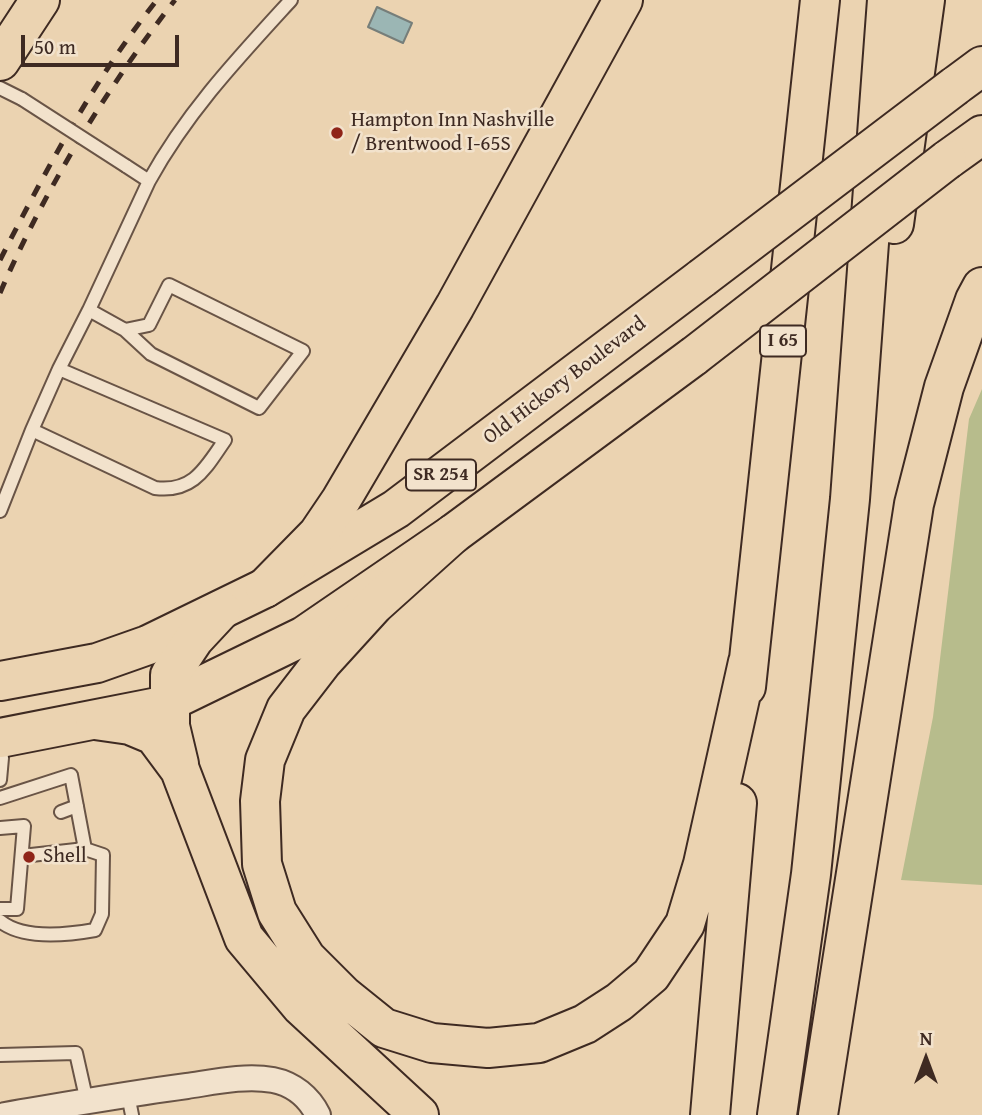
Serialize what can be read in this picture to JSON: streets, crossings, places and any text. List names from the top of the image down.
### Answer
{
  "streets": {
    "main road": ["I 65", "Old Hickory Boulevard", "SR 254"]
  },
  "places": ["Hampton Inn Nashville / Brentwood I-65S", "Shell"],
  "scale_bar": "50 m",
  "north": "top"
}
